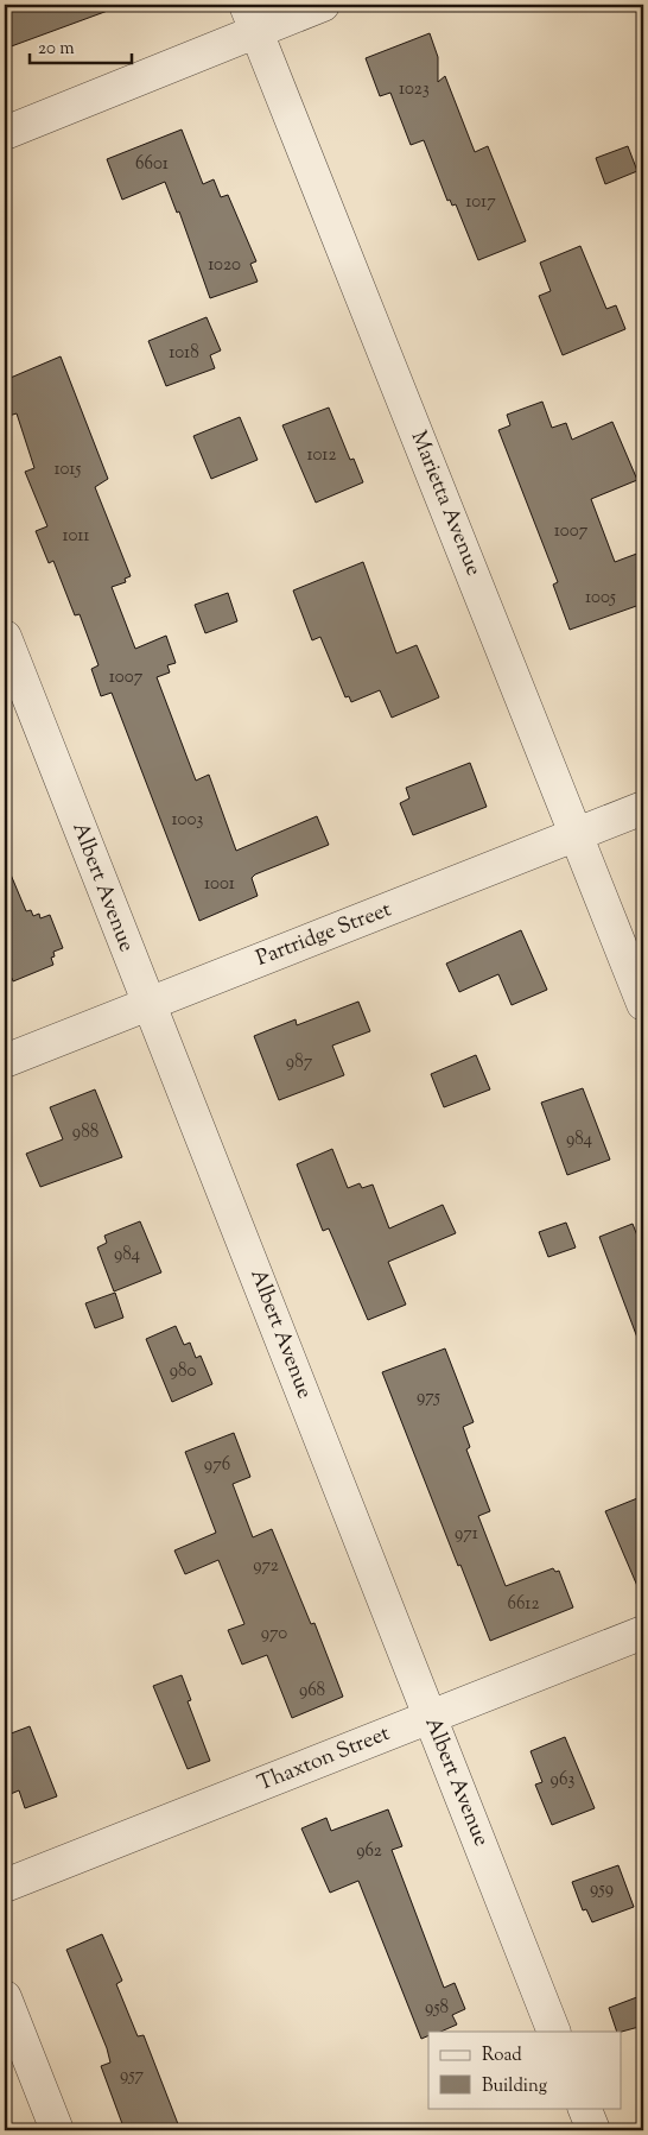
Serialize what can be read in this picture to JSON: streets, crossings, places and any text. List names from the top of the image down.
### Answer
{
  "streets": {
    "street": [
      "Marietta Avenue",
      "Albert Avenue",
      "Partridge Street",
      "Thaxton Street"
    ]
  },
  "crossings": [
    ["Marietta Avenue", "Partridge Street"],
    ["Albert Avenue", "Partridge Street"],
    ["Albert Avenue", "Thaxton Street"]
  ],
  "house_numbers": [
    "1023",
    "6601",
    "1017",
    "1020",
    "1018",
    "1012",
    "1015",
    "1007",
    "1011",
    "1005",
    "1007",
    "1003",
    "1001",
    "987",
    "988",
    "984",
    "984",
    "980",
    "975",
    "976",
    "971",
    "972",
    "6612",
    "970",
    "968",
    "963",
    "962",
    "959",
    "958",
    "957"
  ],
  "legend": ["Road", "Building"],
  "scale_bar": "20 m"
}
